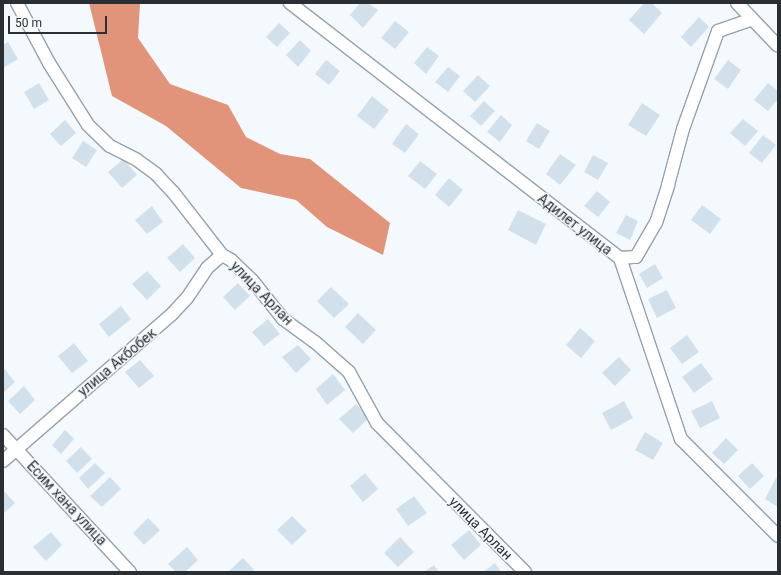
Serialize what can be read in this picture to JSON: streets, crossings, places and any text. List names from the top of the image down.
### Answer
{
  "streets": {
    "street": [
      "Адилет улица",
      "улица Арлан",
      "улица Акбобек",
      "Есим хана улица"
    ]
  },
  "crossings": [
    ["улица Арлан", "улица Акбобек"],
    ["улица Акбобек", "Есим хана улица"]
  ],
  "scale_bar": "50 m"
}
